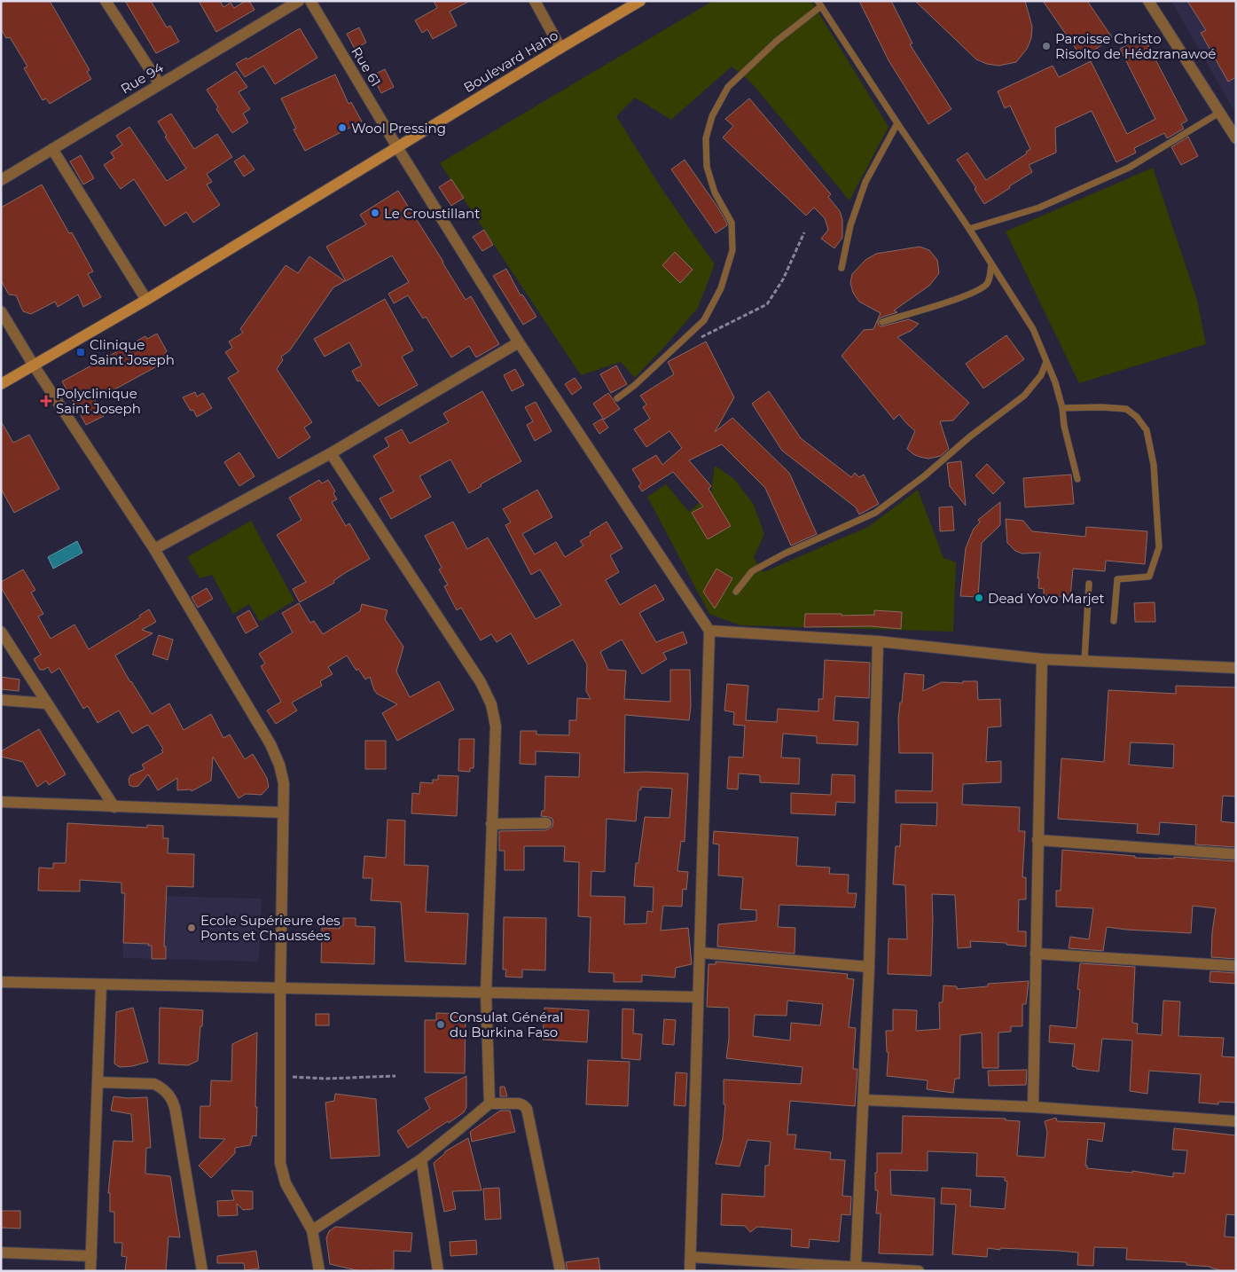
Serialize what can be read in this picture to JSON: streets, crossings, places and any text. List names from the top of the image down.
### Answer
{
  "streets": {
    "main road": ["Boulevard Haho"],
    "street": ["Rue 61", "Rue 94"]
  },
  "crossings": [
    ["Boulevard Haho", "Rue 61"]
  ],
  "places": {
    "other": [
      "Paroisse Christo Risolto de Hédzranawoé",
      "Wool Pressing",
      "Le Croustillant",
      "Dead Yovo Marjet",
      "Ecole Supérieure des Ponts et Chaussées",
      "Consulat Général du Burkina Faso"
    ],
    "transit": ["Clinique Saint Joseph"],
    "health": ["Polyclinique Saint Joseph"]
  }
}
